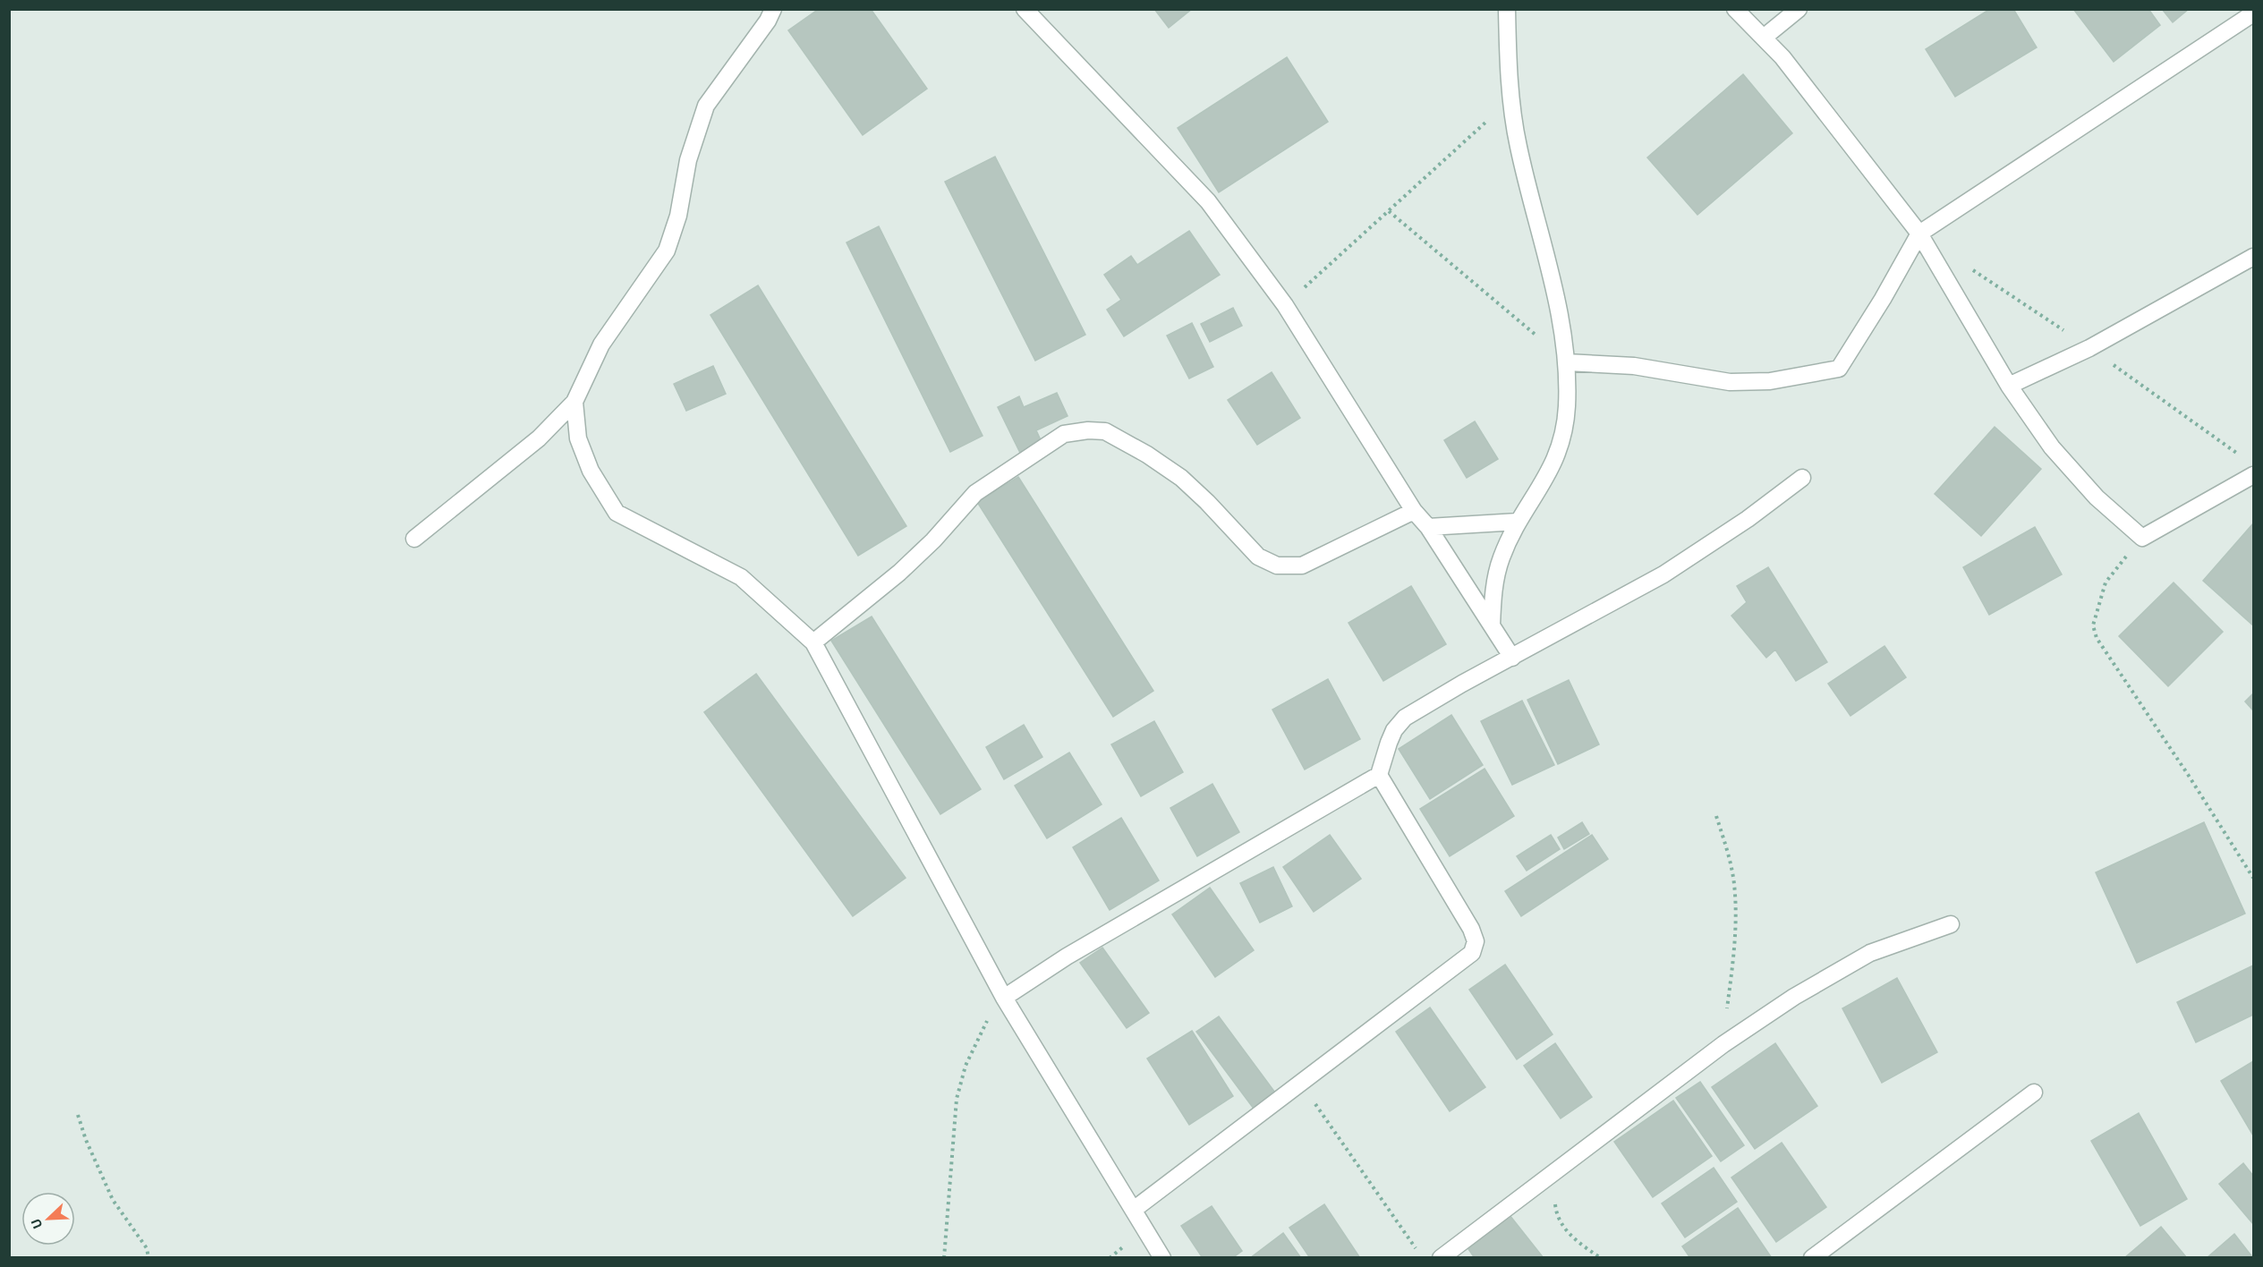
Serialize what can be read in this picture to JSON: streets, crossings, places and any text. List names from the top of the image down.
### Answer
{
  "north": "bottom left"
}
